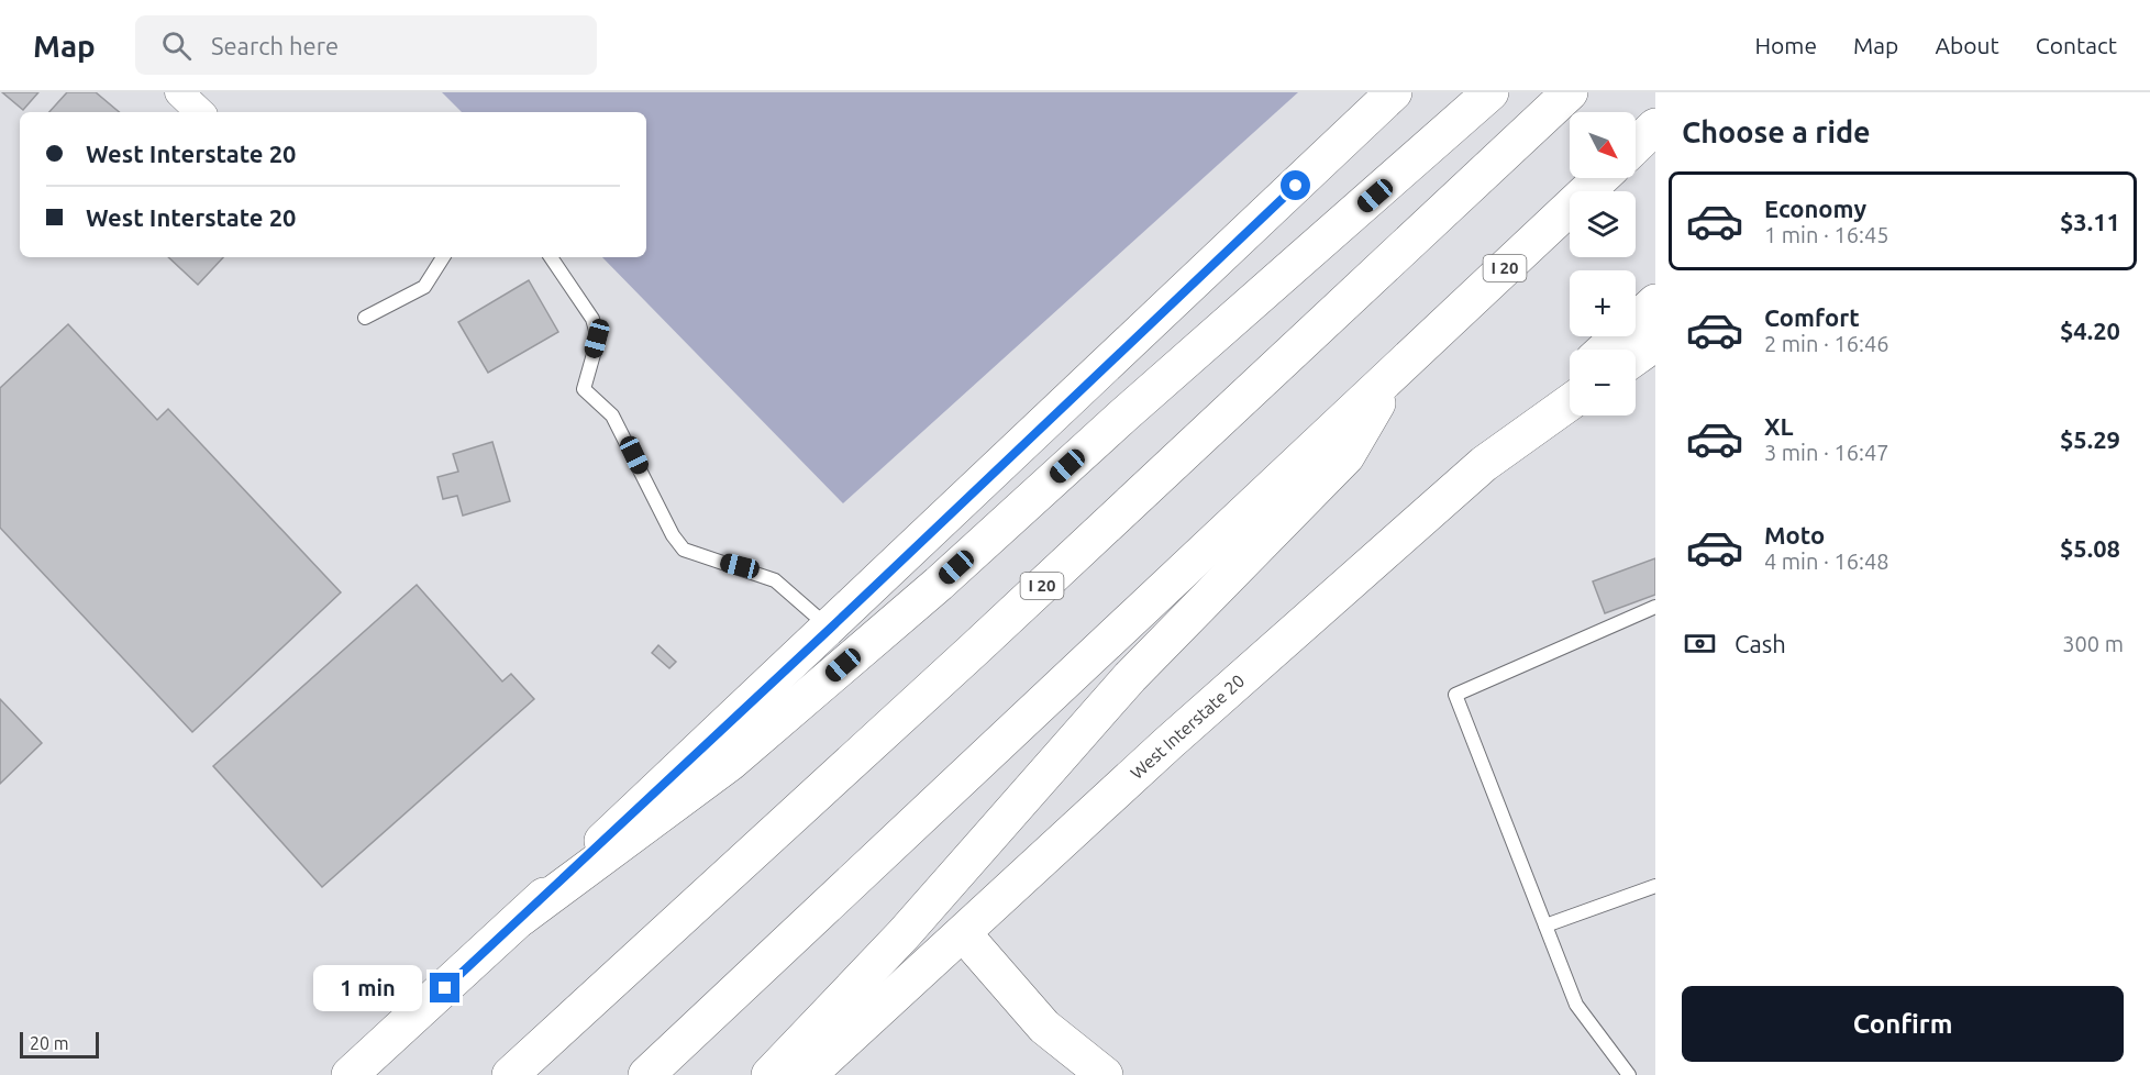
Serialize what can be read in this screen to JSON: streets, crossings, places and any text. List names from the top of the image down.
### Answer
{
  "streets": {
    "main road": ["I 20", "West Interstate 20"]
  },
  "scale_bar": "20 m",
  "north": "bottom right",
  "page": {
    "header": "Map",
    "search": "Search here",
    "nav": [
      "Home",
      "Map",
      "About",
      "Contact"
    ],
    "heading": "Choose a ride",
    "map_buttons": ["+", "−"],
    "banner": ["West Interstate 20", "West Interstate 20"],
    "list": [
      {
        "name": "Economy",
        "note": "1 min · 16:45",
        "value": "$3.11"
      },
      {
        "name": "Comfort",
        "note": "2 min · 16:46",
        "value": "$4.20"
      },
      {
        "name": "XL",
        "note": "3 min · 16:47",
        "value": "$5.29"
      },
      {
        "name": "Moto",
        "note": "4 min · 16:48",
        "value": "$5.08"
      }
    ],
    "pay": ["Cash", "300 m"],
    "bubble": "1 min",
    "buttons": "Confirm",
    "scale": "20 m"
  }
}
